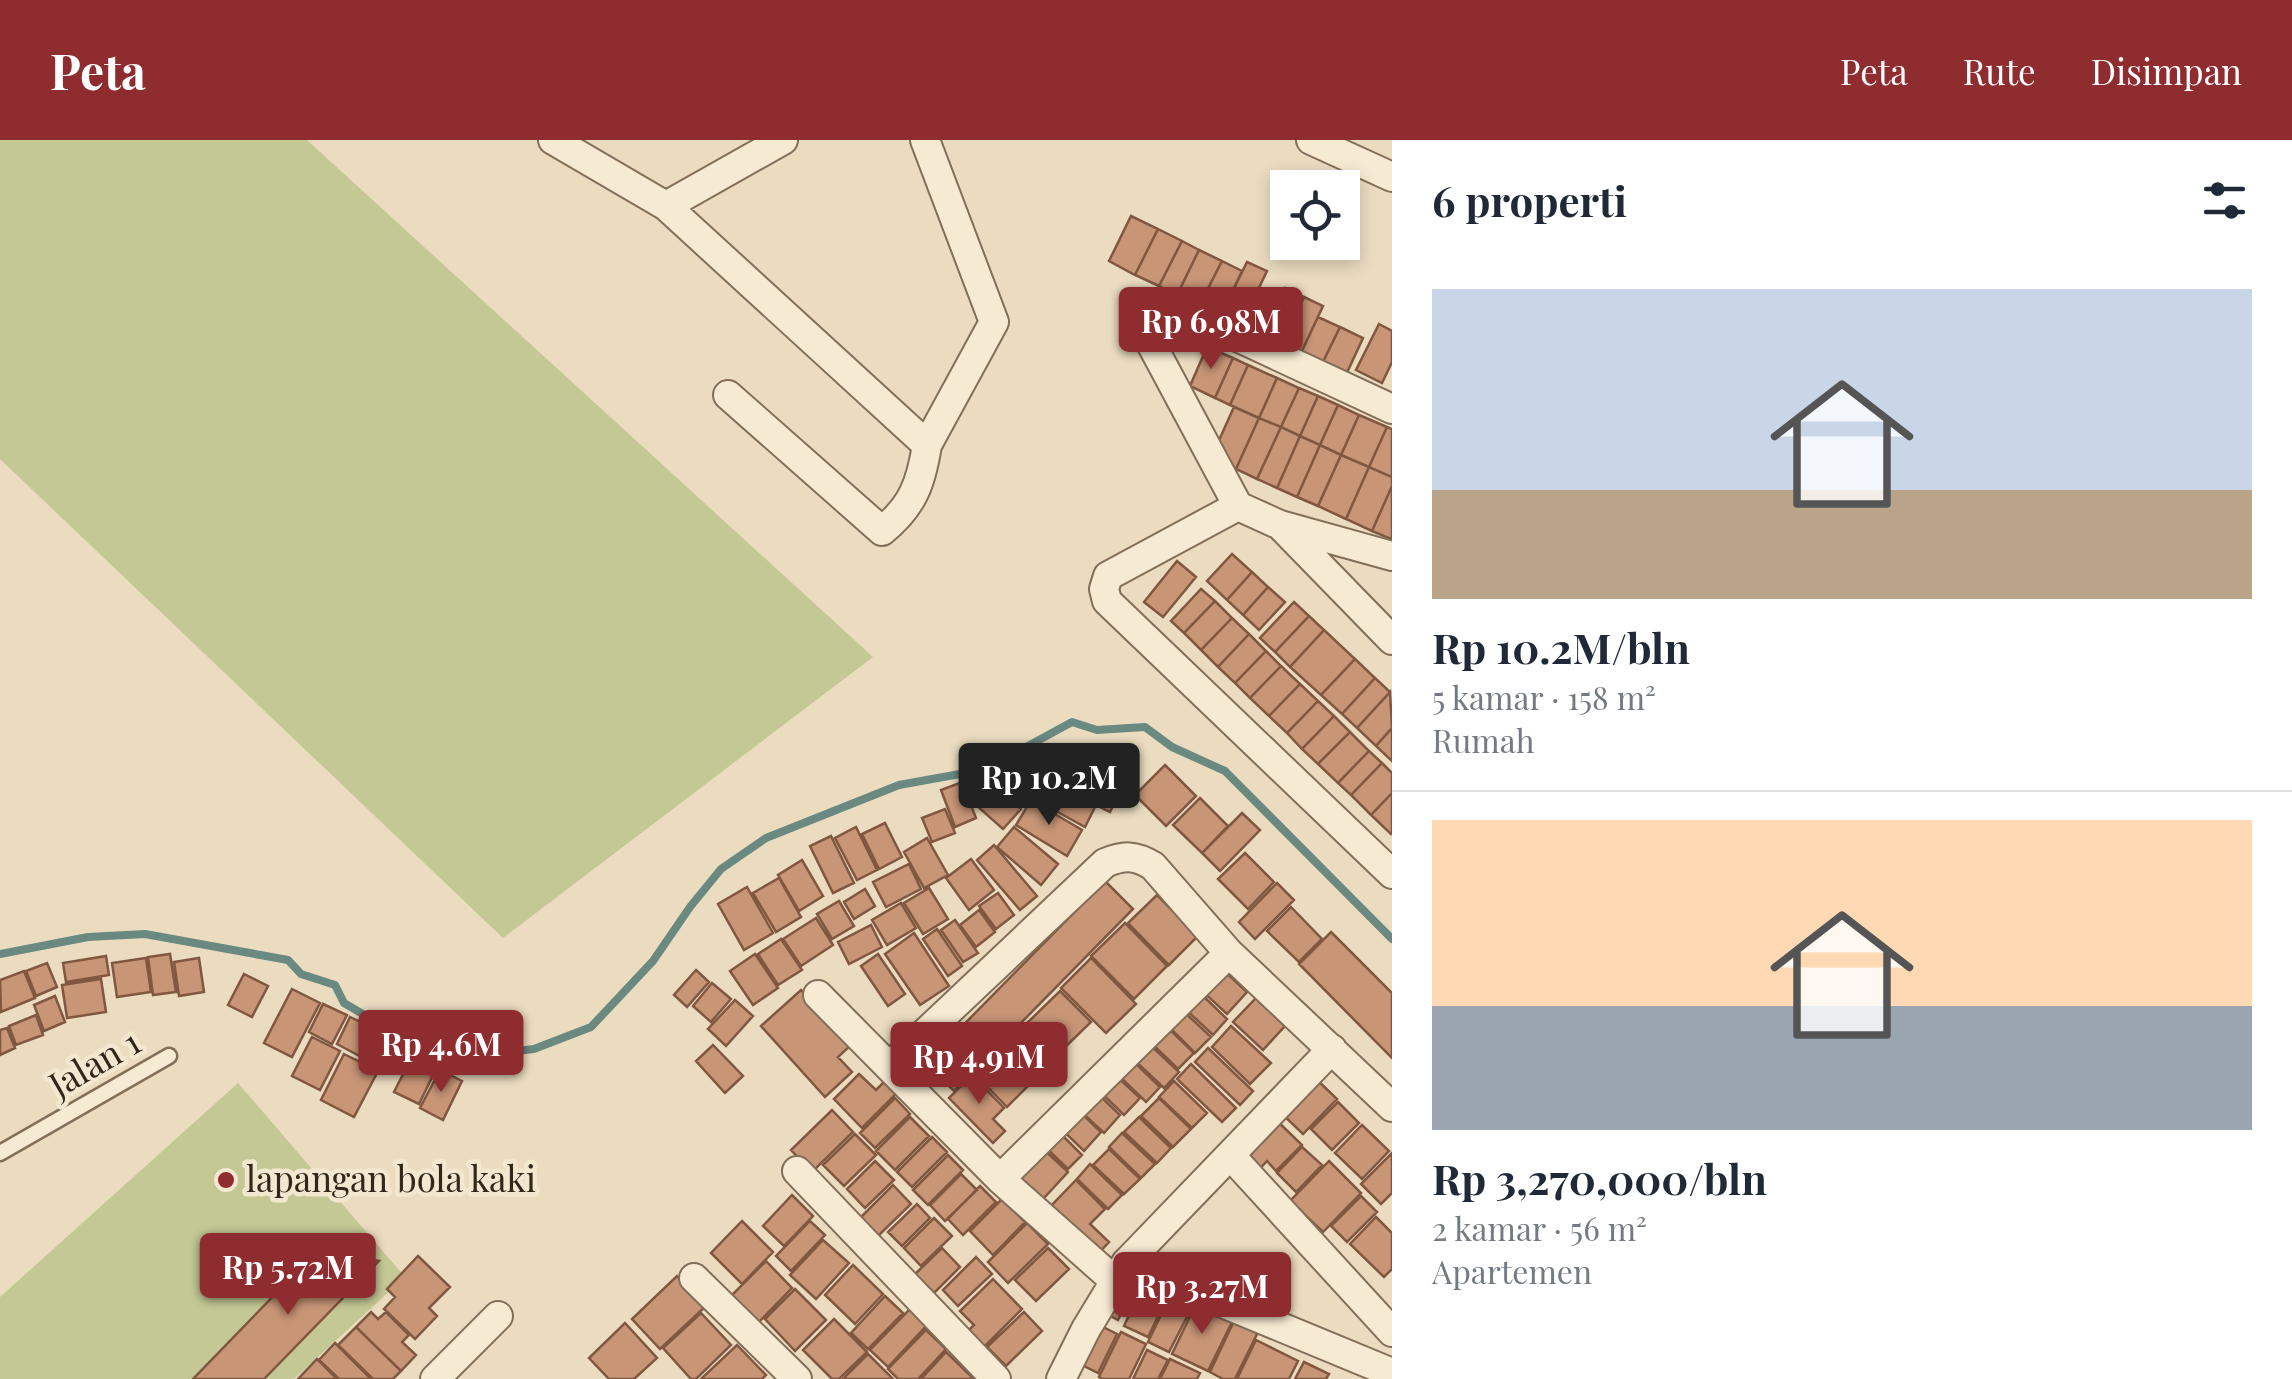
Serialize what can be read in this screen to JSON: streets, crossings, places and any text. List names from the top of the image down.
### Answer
{
  "streets": {
    "lane": ["Jalan 1"]
  },
  "places": ["lapangan bola kaki"],
  "page": {
    "header": "Peta",
    "nav": ["Peta", "Rute", "Disimpan"],
    "heading": "6 properti",
    "list": [
      {
        "name": "Rp 10.2M/bln",
        "note": "5 kamar · 158 m² · Rumah"
      },
      {
        "name": "Rp 3,270,000/bln",
        "note": "2 kamar · 56 m² · Apartemen"
      }
    ],
    "price": [
      "Rp 6.98M",
      "Rp 10.2M",
      "Rp 4.6M",
      "Rp 4.91M",
      "Rp 5.72M",
      "Rp 3.27M"
    ]
  }
}
